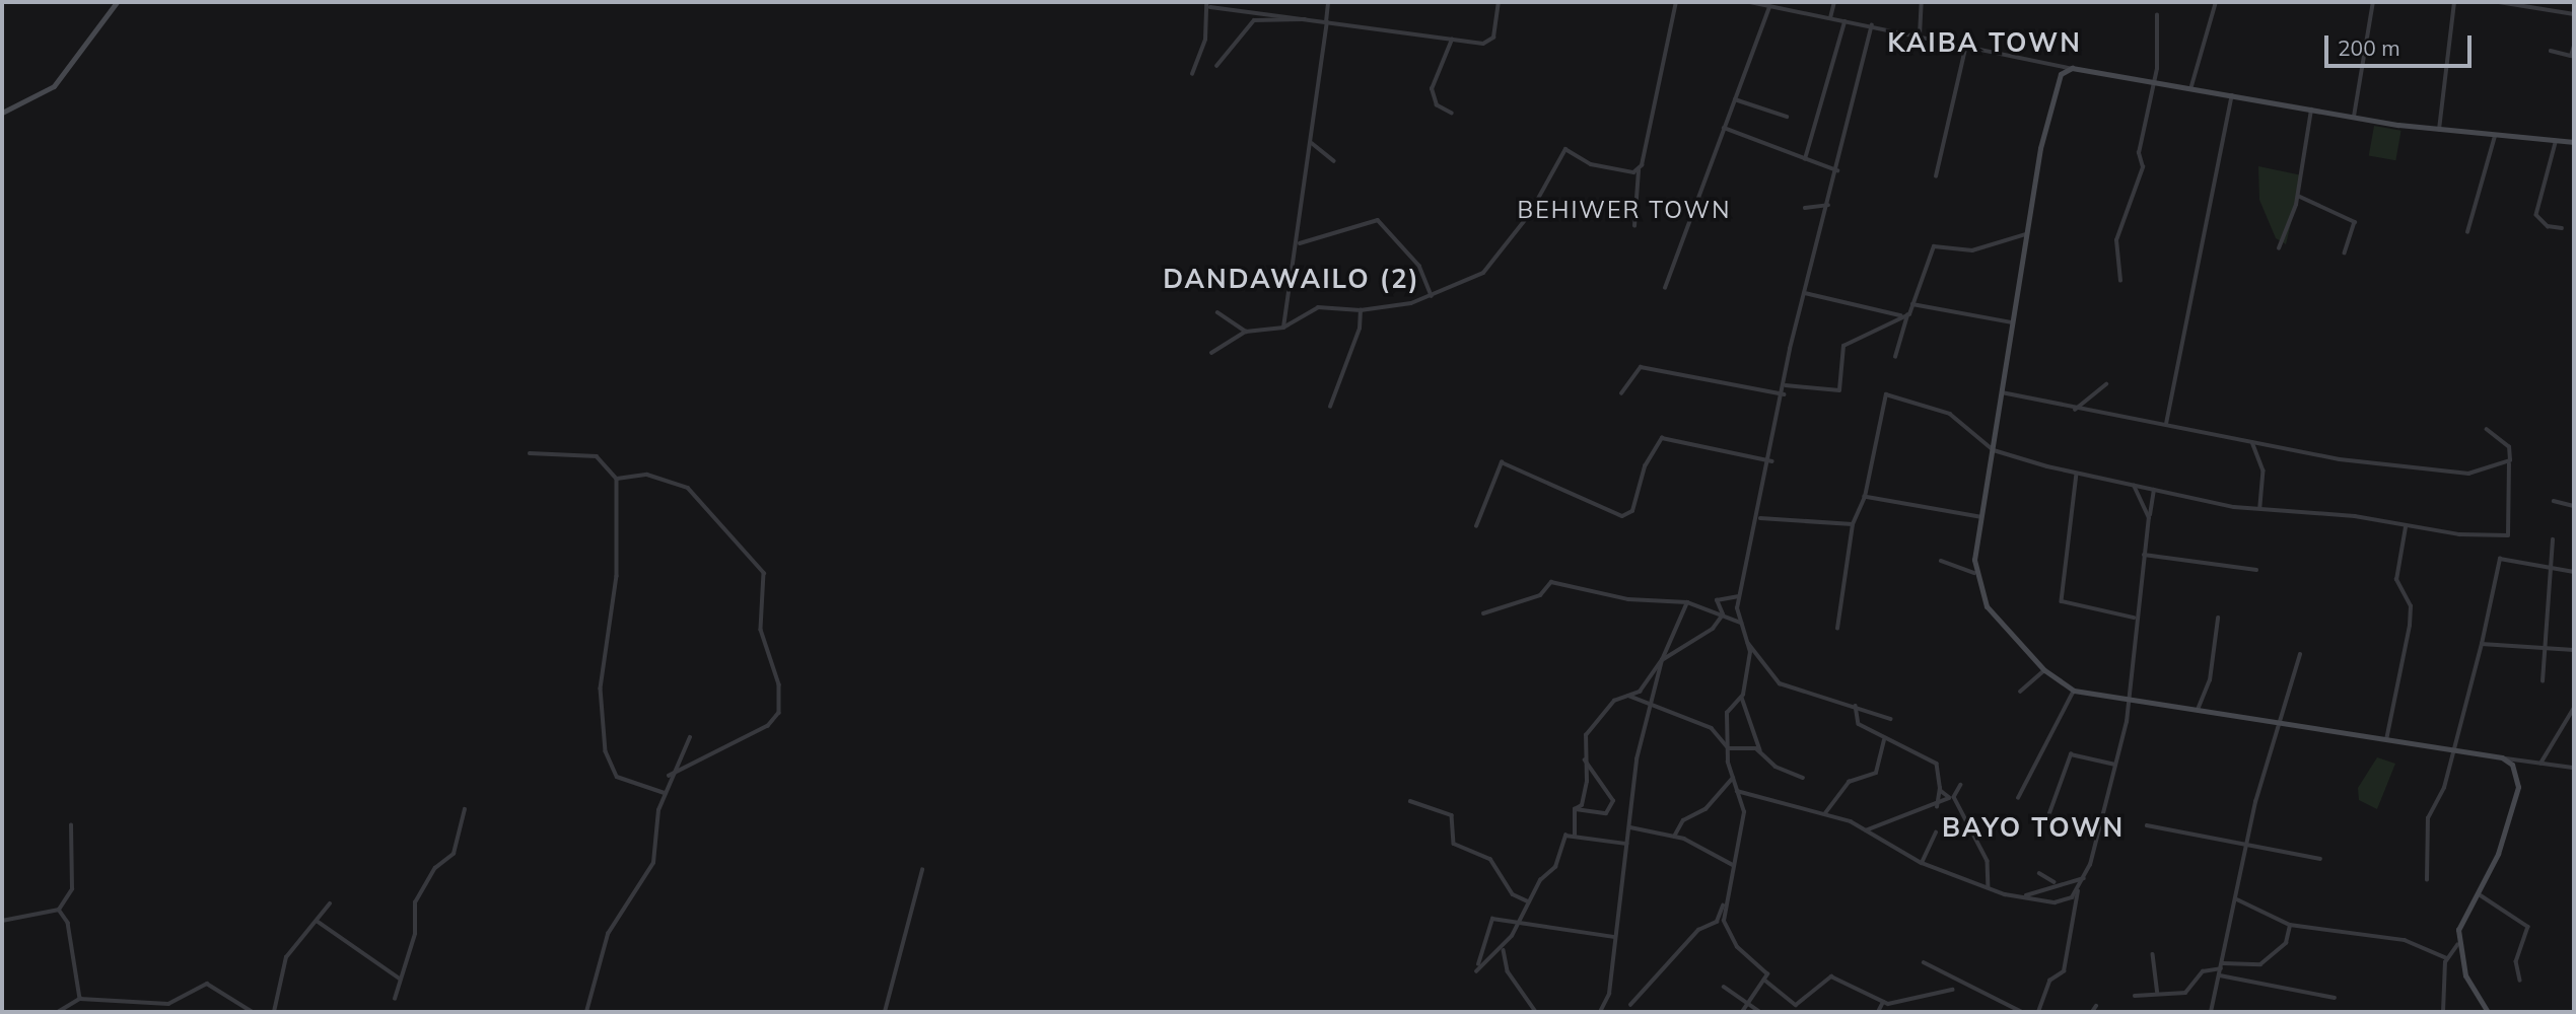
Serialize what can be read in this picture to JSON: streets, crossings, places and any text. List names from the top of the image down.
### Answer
{
  "districts": [
    "KAIBA TOWN",
    "BEHIWER TOWN",
    "DANDAWAILO (2)",
    "BAYO TOWN"
  ],
  "scale_bar": "200 m"
}
